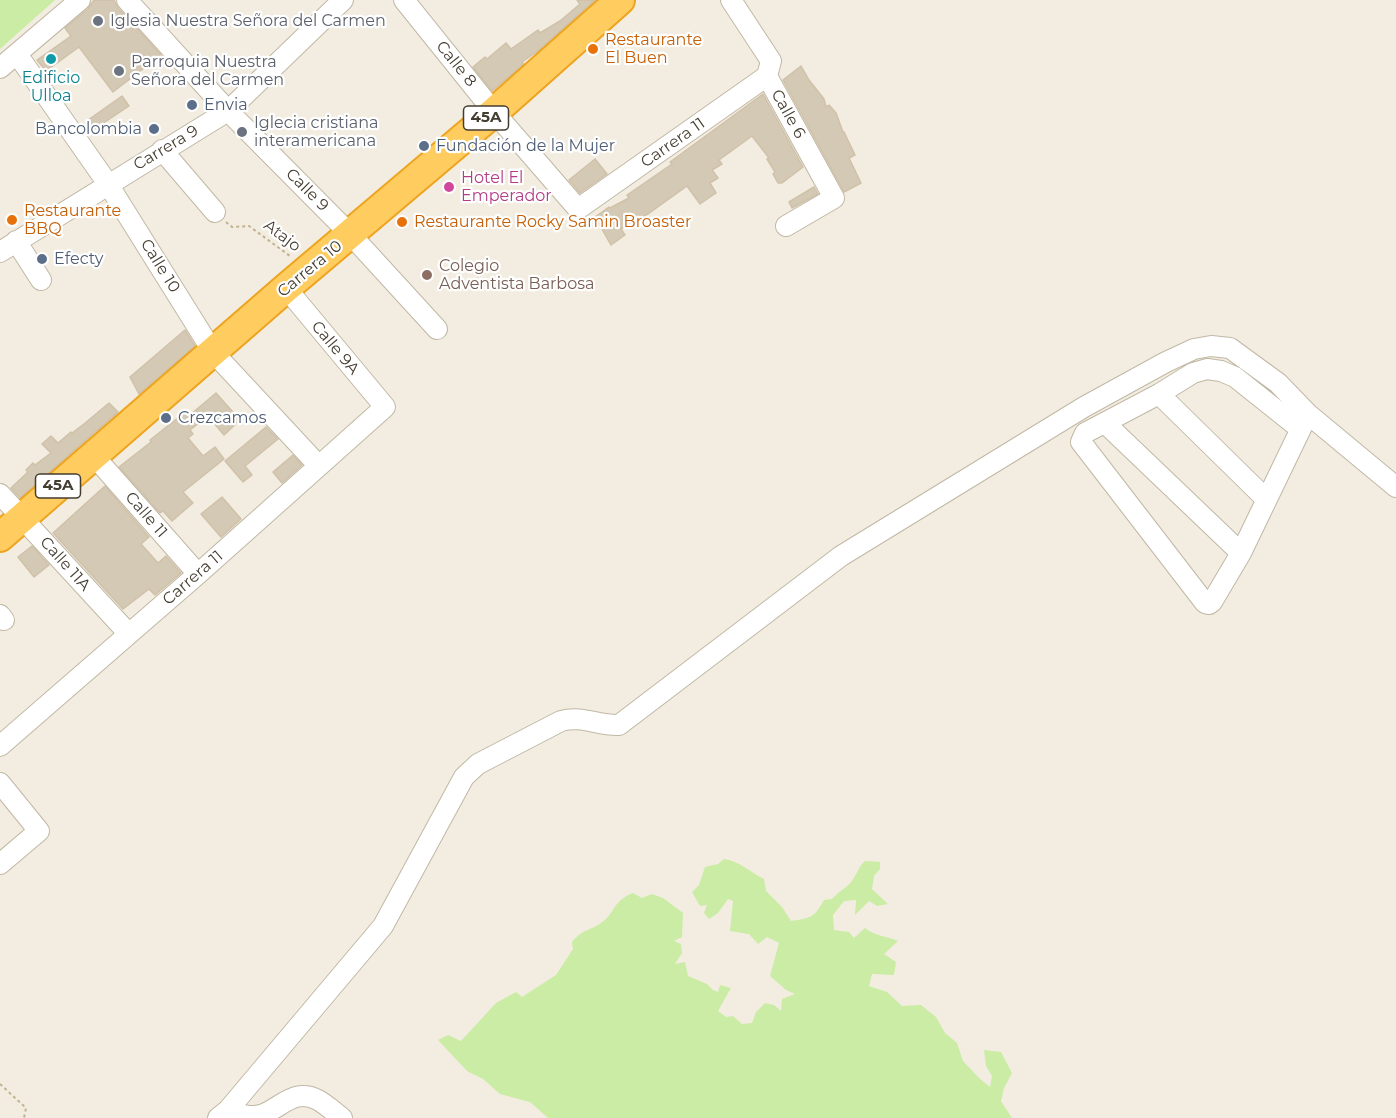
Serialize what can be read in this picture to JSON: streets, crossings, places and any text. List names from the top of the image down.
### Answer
{
  "streets": {
    "highway": ["45A", "Carrera 10"],
    "street": [
      "Calle 8",
      "Calle 6",
      "Carrera 11",
      "Carrera 9",
      "Calle 9",
      "Calle 10",
      "Calle 9A",
      "Calle 11",
      "Calle 11A"
    ],
    "path": ["Atajo"]
  },
  "crossings": [
    ["Calle 8", "Carrera 11"],
    ["Calle 8", "Carrera 10"],
    ["Calle 6", "Carrera 11"],
    ["Carrera 11", "Calle 10"],
    ["Carrera 11", "Calle 9A"],
    ["Carrera 11", "Calle 11"],
    ["Carrera 11", "Calle 11A"],
    ["Carrera 9", "Calle 9"],
    ["Carrera 9", "Calle 10"],
    ["Calle 9", "Carrera 10"],
    ["Calle 10", "Carrera 10"],
    ["Carrera 10", "Calle 9A"],
    ["Carrera 10", "Calle 11"],
    ["Carrera 10", "Calle 11A"]
  ],
  "places": [
    "Iglesia Nuestra Señora del Carmen",
    "Restaurante El Buen",
    "Edificio Ulloa",
    "Parroquia Nuestra Señora del Carmen",
    "Envia",
    "Bancolombia",
    "Iglecia cristiana interamericana",
    "Fundación de la Mujer",
    "Hotel El Emperador",
    "Restaurante BBQ",
    "Restaurante Rocky Samin Broaster",
    "Efecty",
    "Colegio Adventista Barbosa",
    "Crezcamos"
  ]
}
